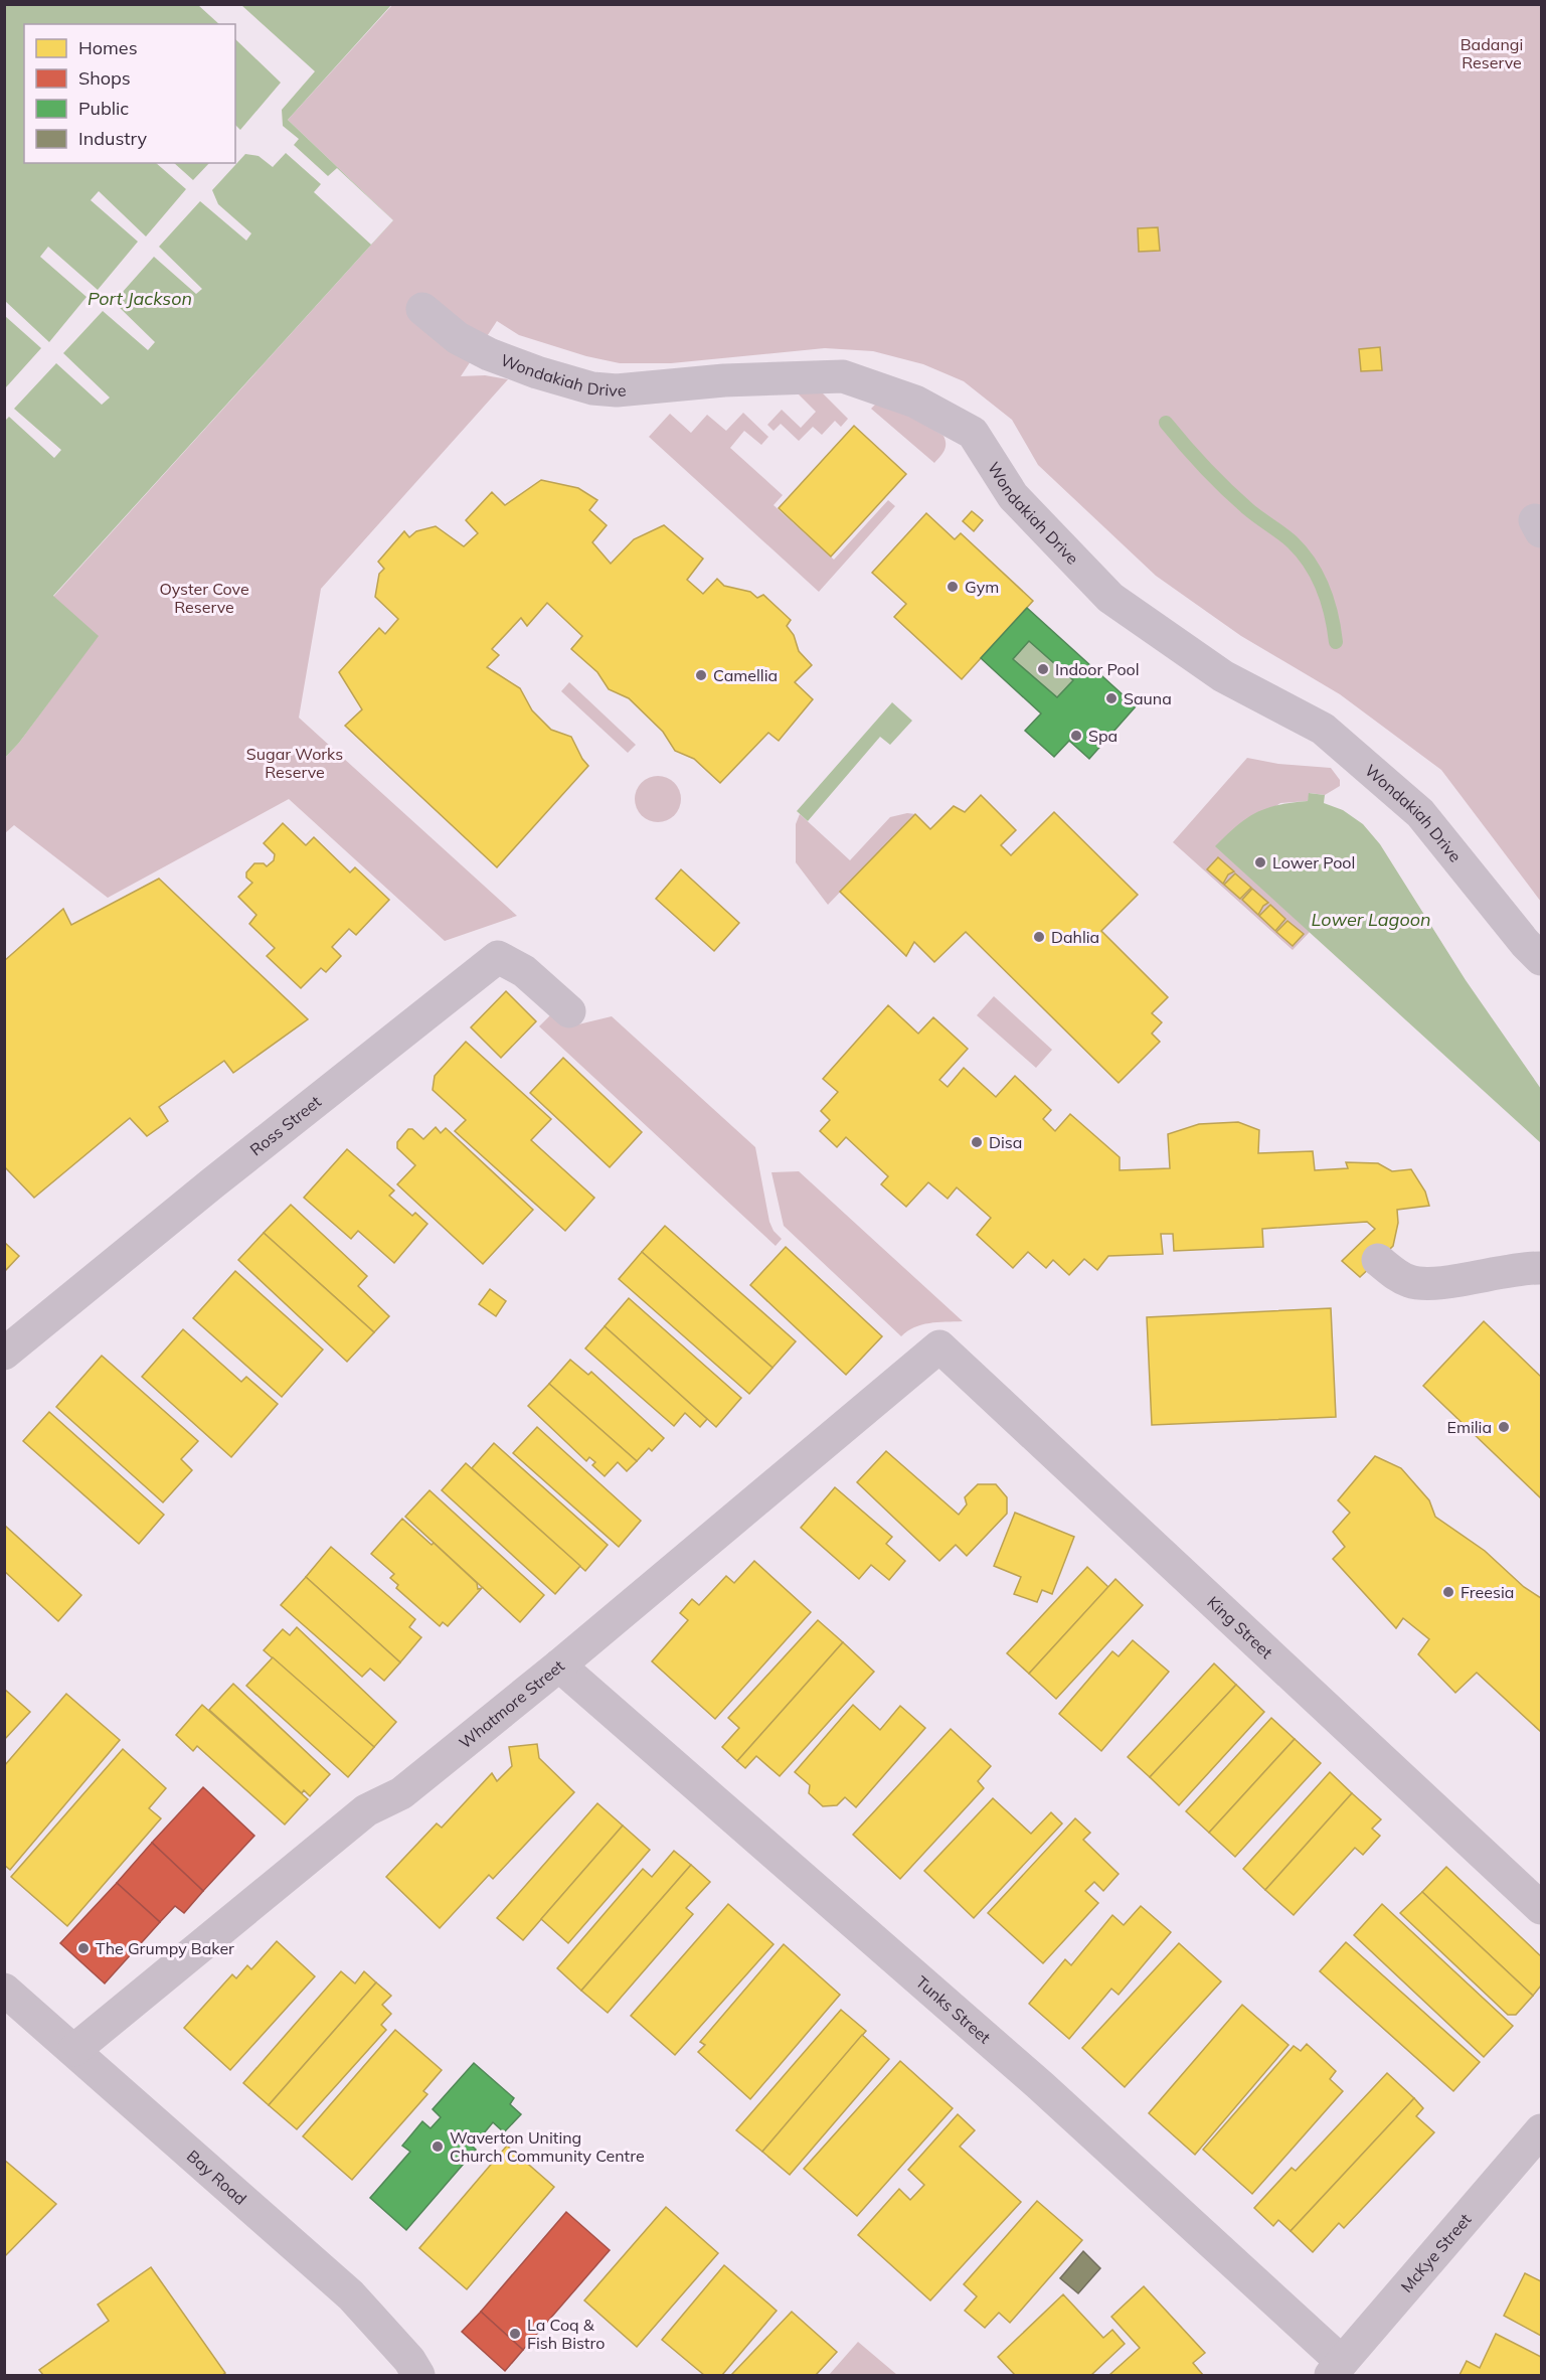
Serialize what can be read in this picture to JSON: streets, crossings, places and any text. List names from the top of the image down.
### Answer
{
  "streets": {
    "street": [
      "Wondakiah Drive",
      "Ross Street",
      "King Street",
      "Whatmore Street",
      "Tunks Street",
      "Bay Road",
      "McKye Street"
    ]
  },
  "crossings": [
    ["King Street", "Whatmore Street"],
    ["Whatmore Street", "Tunks Street"],
    ["Whatmore Street", "Bay Road"],
    ["Tunks Street", "McKye Street"]
  ],
  "water": ["Port Jackson", "Lower Lagoon"],
  "parks": ["Badangi Reserve", "Oyster Cove Reserve", "Sugar Works Reserve"],
  "places": [
    "Gym",
    "Indoor Pool",
    "Camellia",
    "Sauna",
    "Spa",
    "Lower Pool",
    "Dahlia",
    "Disa",
    "Emilia",
    "Freesia",
    "The Grumpy Baker",
    "Waverton Uniting Church Community Centre",
    "La Coq & Fish Bistro"
  ],
  "legend": [
    "Homes",
    "Shops",
    "Public",
    "Industry"
  ]
}
